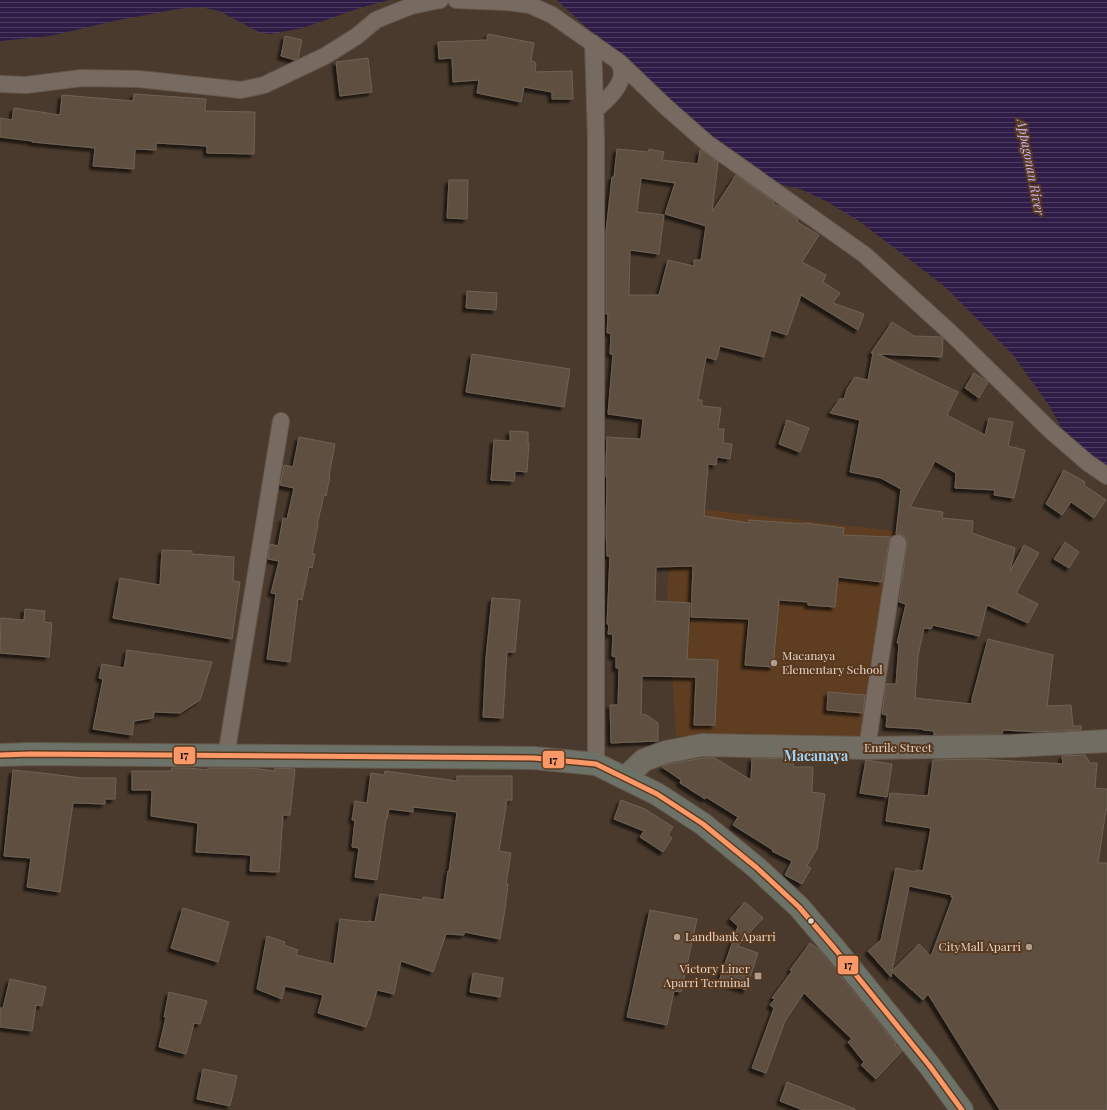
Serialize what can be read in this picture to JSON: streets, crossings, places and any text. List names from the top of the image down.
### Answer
{
  "streets": {
    "street": ["Enrile Street"]
  },
  "districts": ["Macanaya"],
  "water": ["Appagonan River"],
  "places": {
    "other": ["Macanaya Elementary School", "Landbank Aparri", "CityMall Aparri"],
    "transit": ["Victory Liner Aparri Terminal"]
  },
  "lines": ["transit line 17"]
}
